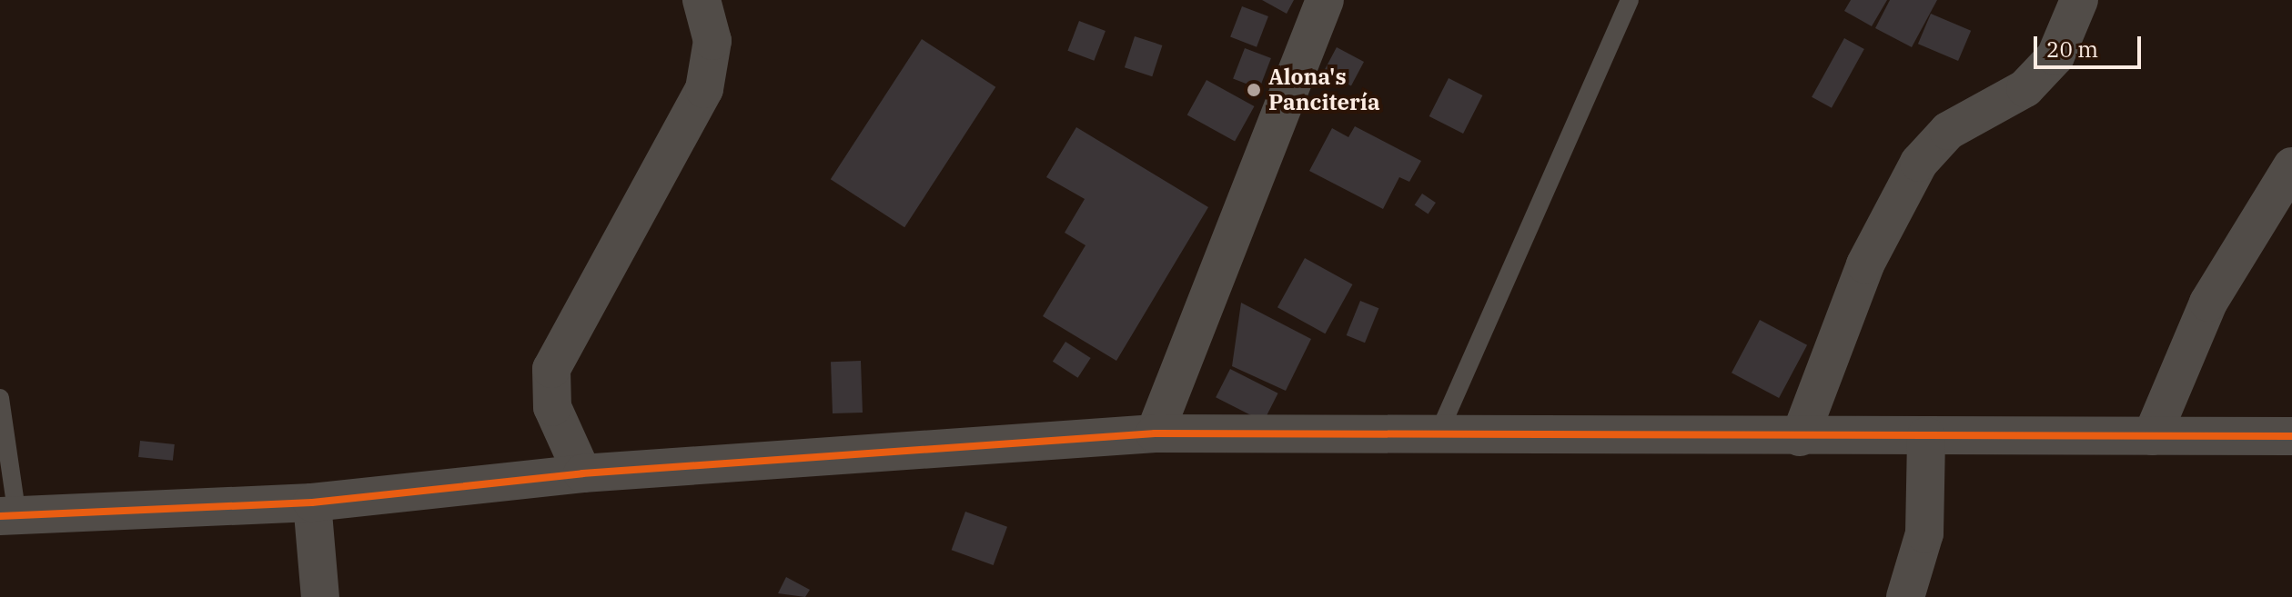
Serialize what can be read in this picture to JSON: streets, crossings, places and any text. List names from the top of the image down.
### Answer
{
  "places": ["Alona's Pancitería"],
  "scale_bar": "20 m"
}
